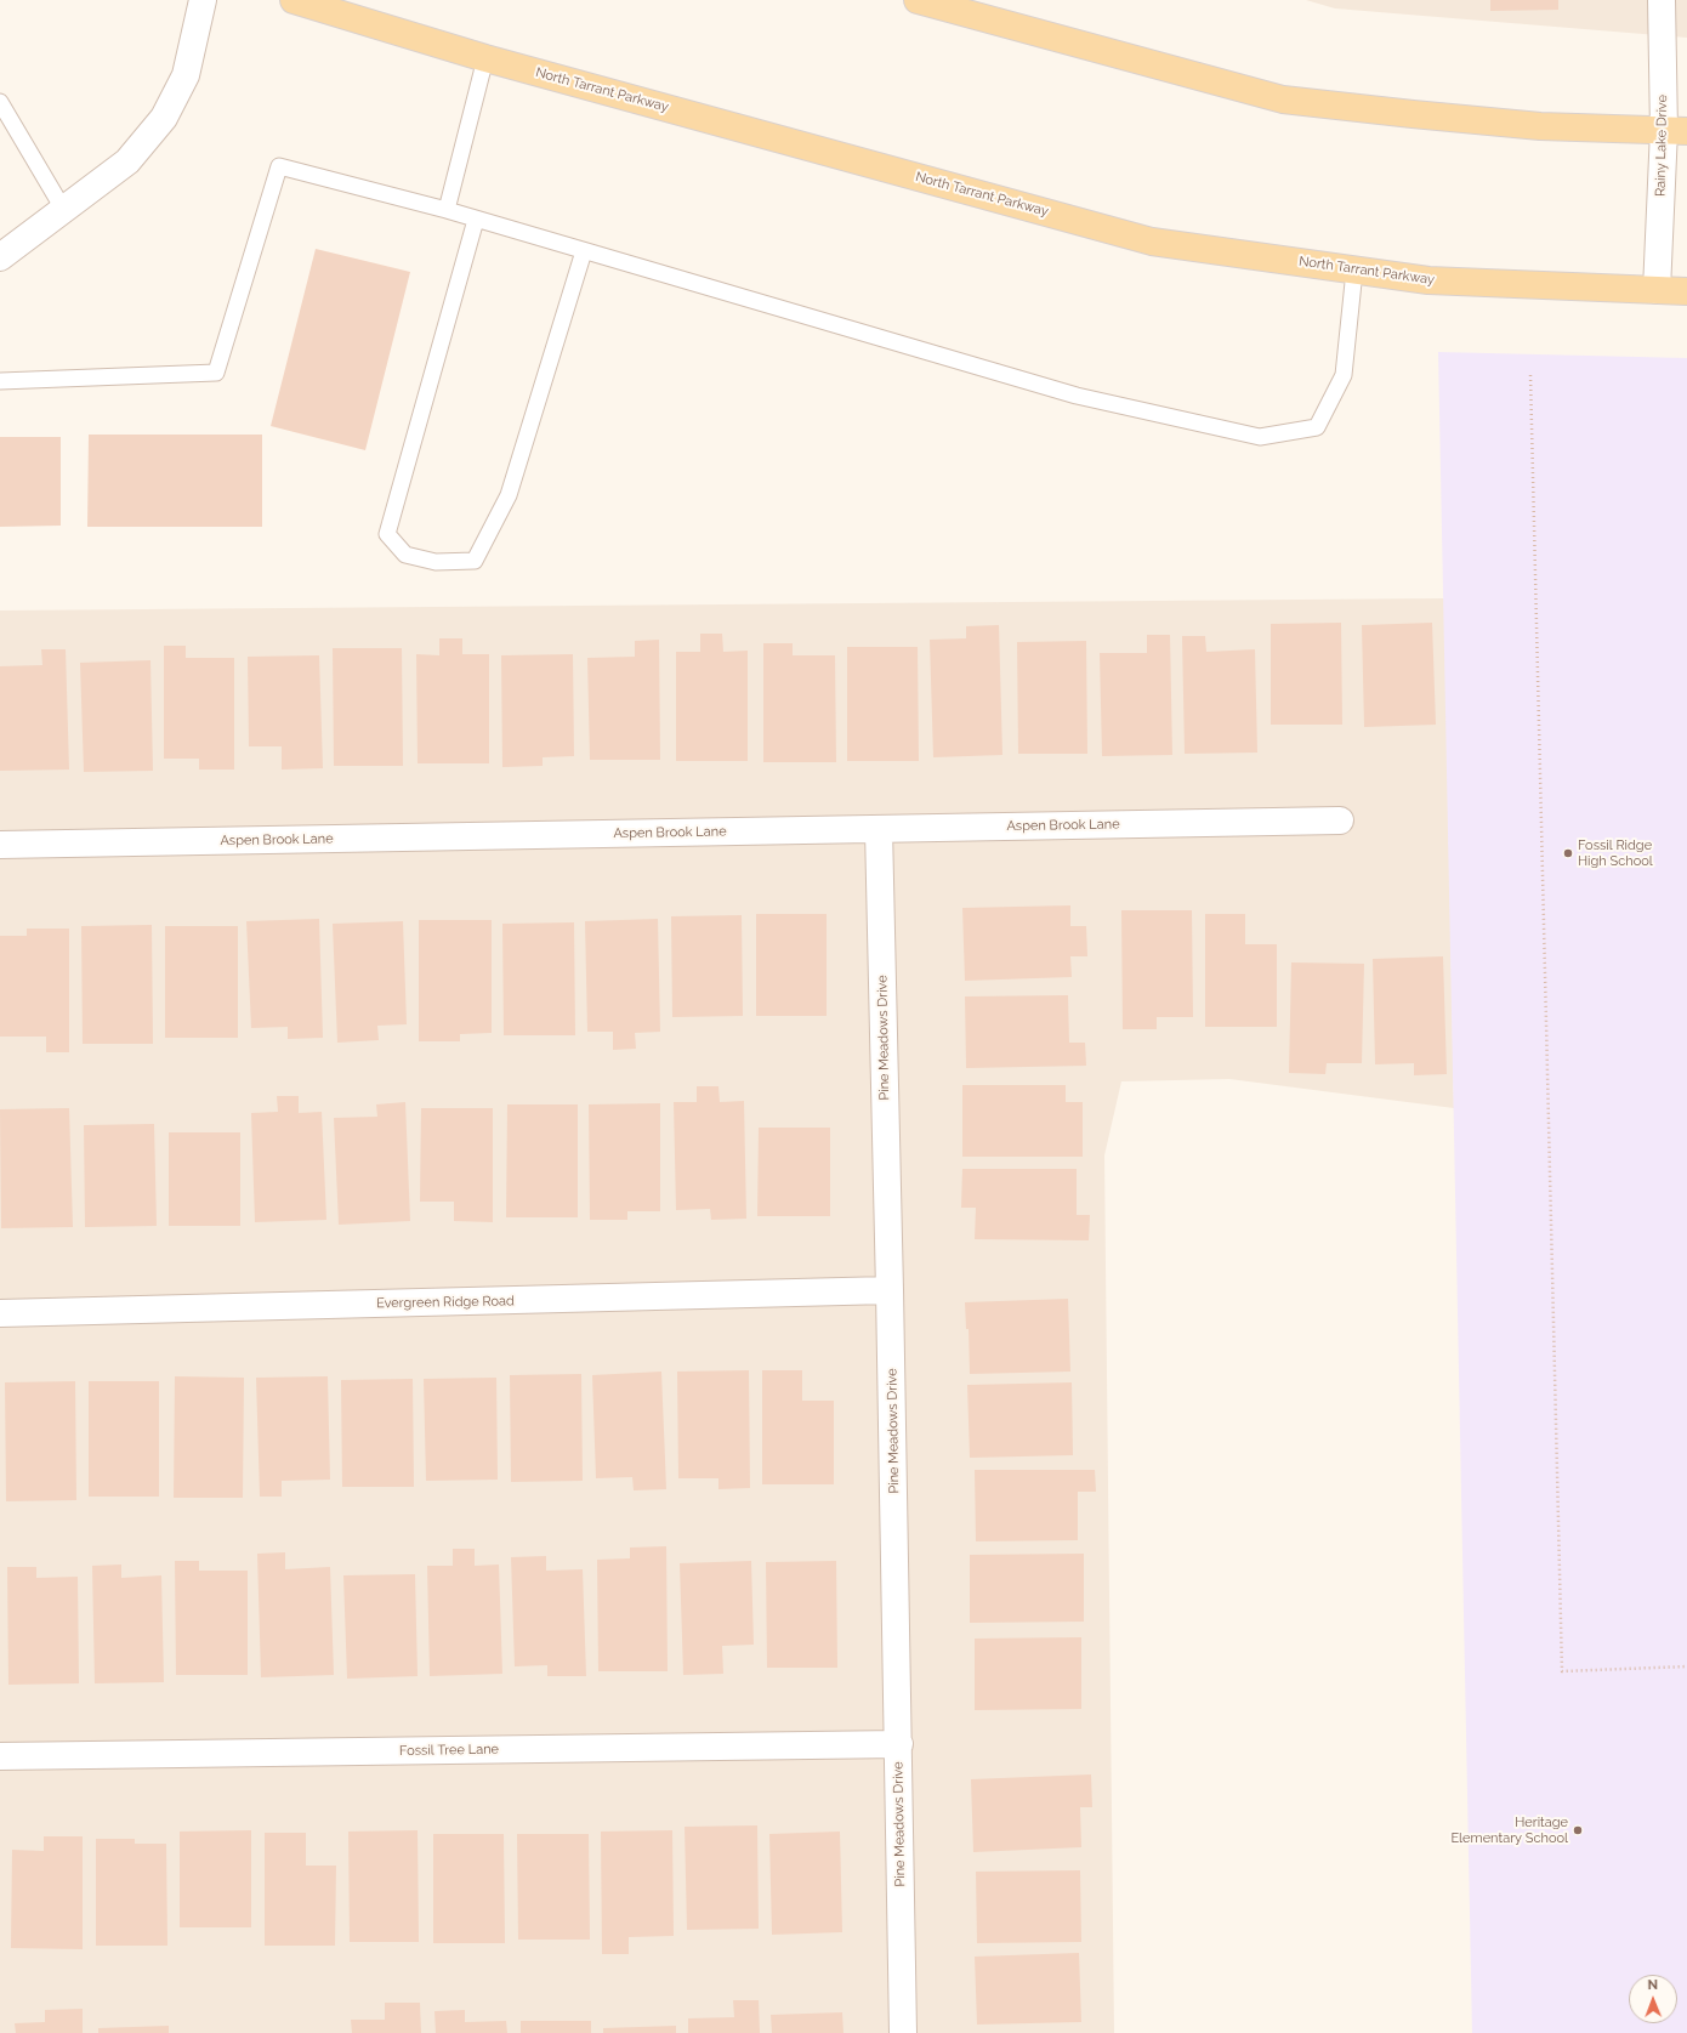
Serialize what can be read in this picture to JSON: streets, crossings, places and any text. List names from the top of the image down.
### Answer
{
  "streets": {
    "main road": ["North Tarrant Parkway"],
    "street": [
      "Rainy Lake Drive",
      "Aspen Brook Lane",
      "Pine Meadows Drive",
      "Evergreen Ridge Road",
      "Fossil Tree Lane"
    ]
  },
  "crossings": [
    ["North Tarrant Parkway", "Rainy Lake Drive"],
    ["Aspen Brook Lane", "Pine Meadows Drive"],
    ["Pine Meadows Drive", "Evergreen Ridge Road"],
    ["Pine Meadows Drive", "Fossil Tree Lane"]
  ],
  "places": ["Fossil Ridge High School", "Heritage Elementary School"],
  "north": "top"
}
